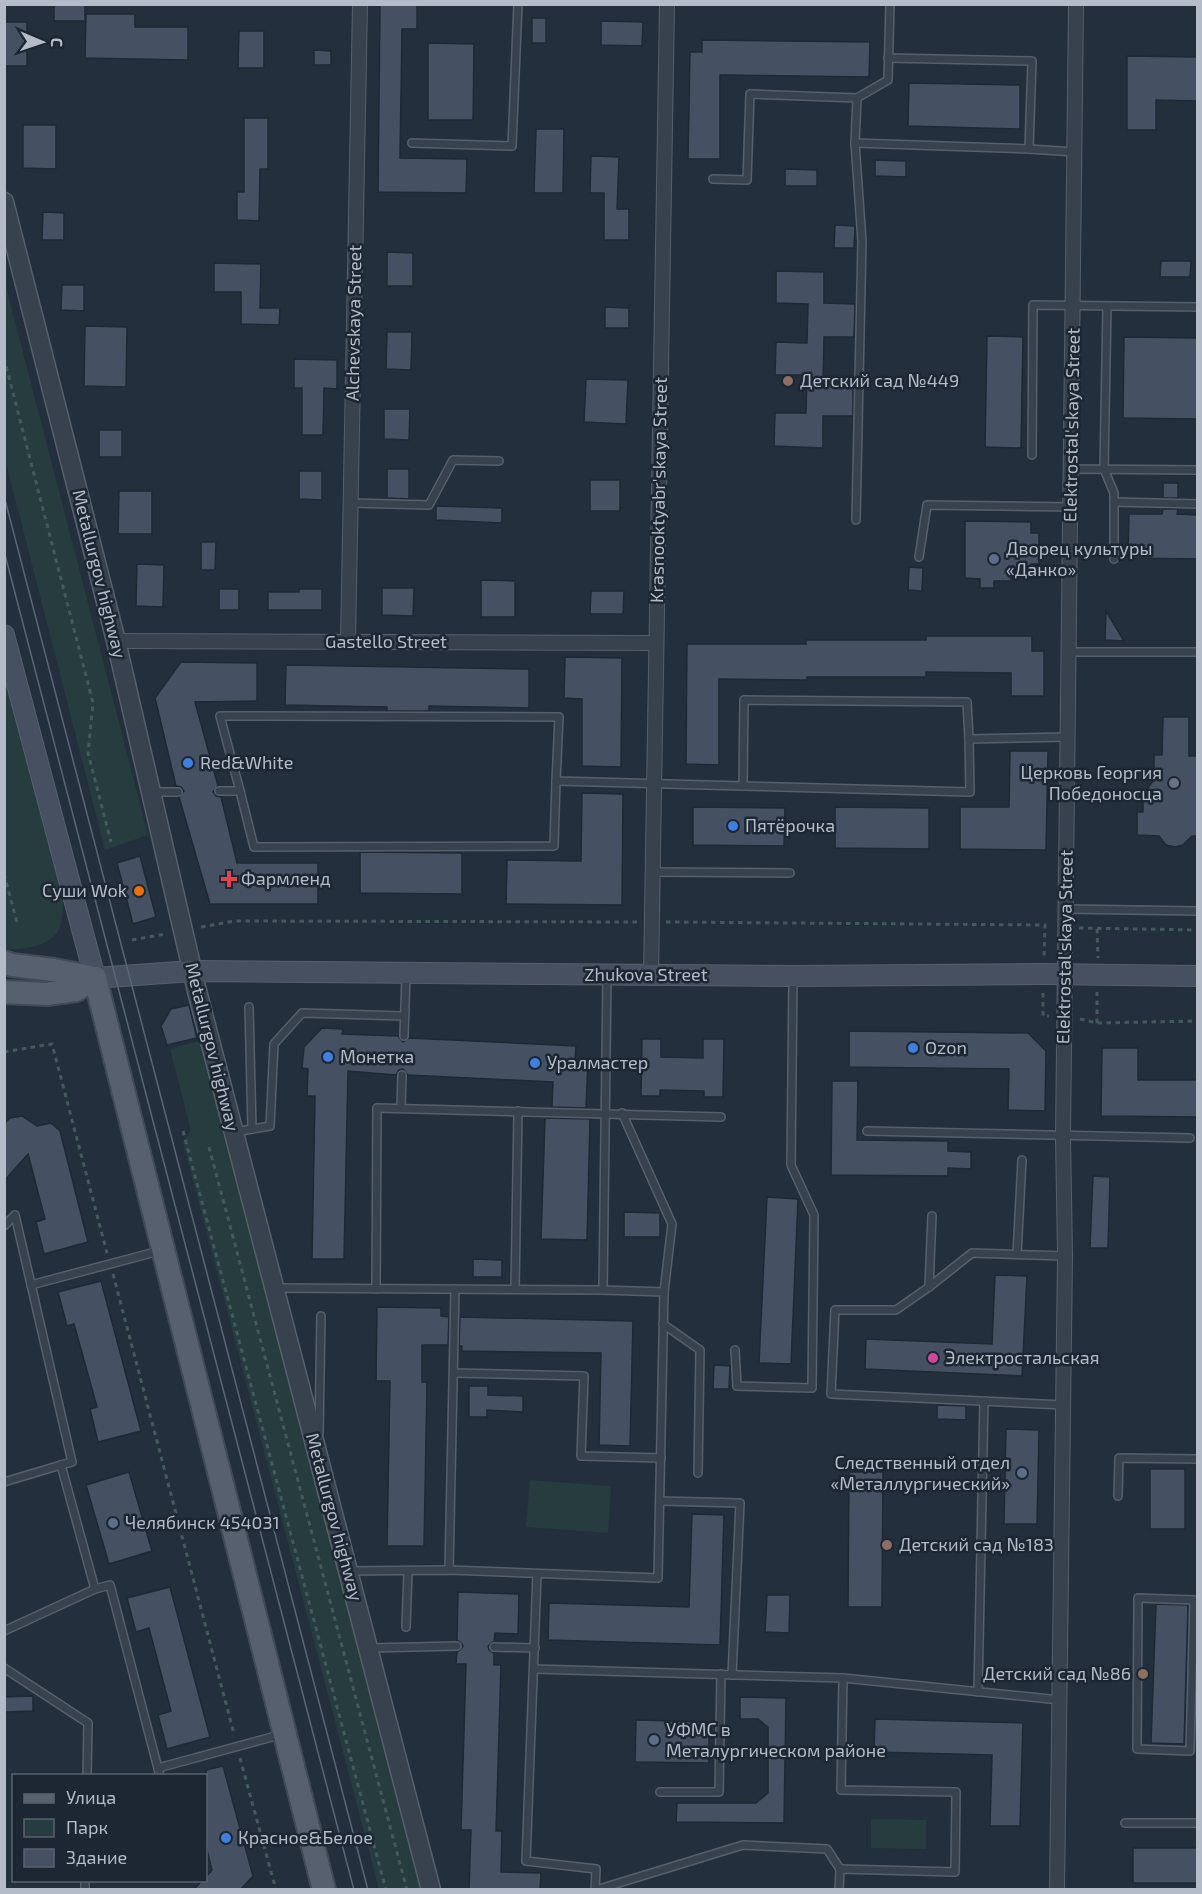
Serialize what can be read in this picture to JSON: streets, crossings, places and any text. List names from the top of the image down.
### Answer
{
  "streets": {
    "main road": ["Zhukova Street"],
    "street": [
      "Alchevskaya Street",
      "Elektrostal'skaya Street",
      "Krasnooktyabr'skaya Street",
      "Metallurgov highway",
      "Gastello Street"
    ]
  },
  "crossings": [
    ["Alchevskaya Street", "Gastello Street"],
    ["Elektrostal'skaya Street", "Zhukova Street"],
    ["Krasnooktyabr'skaya Street", "Gastello Street"],
    ["Krasnooktyabr'skaya Street", "Zhukova Street"],
    ["Metallurgov highway", "Gastello Street"],
    ["Metallurgov highway", "Zhukova Street"]
  ],
  "places": {
    "other": [
      "Детский сад №449",
      "Дворец культуры «Данко»",
      "Red&White",
      "Церковь Георгия Победоносца",
      "Пятёрочка",
      "Суши Wok",
      "Ozon",
      "Монетка",
      "Уралмастер",
      "Электростальская",
      "Следственный отдел «Металлургический»",
      "Челябинск 454031",
      "Детский сад №183",
      "Детский сад №86",
      "УФМС в Металургическом районе",
      "Красное&Белое"
    ],
    "health": ["Фармленд"]
  },
  "legend": ["Улица", "Парк", "Здание"],
  "north": "right"
}
